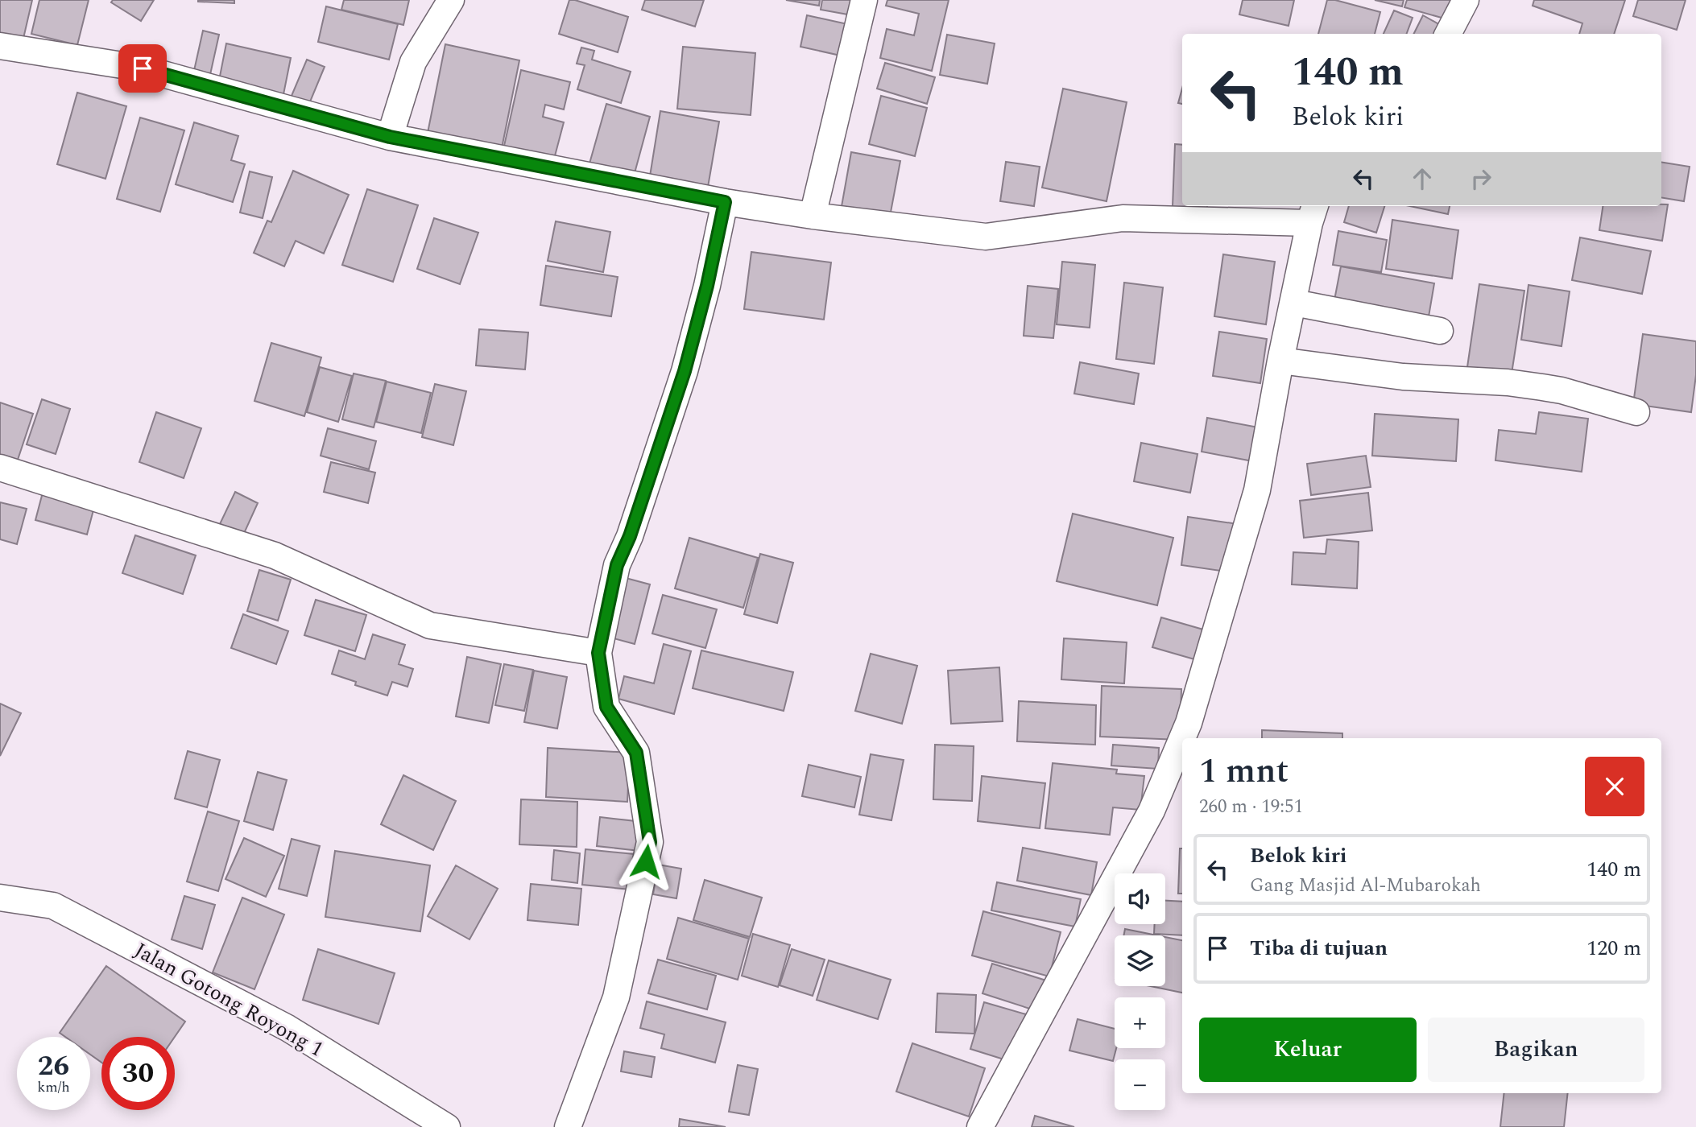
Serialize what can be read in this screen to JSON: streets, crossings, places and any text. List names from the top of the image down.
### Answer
{
  "streets": {
    "street": ["Jalan Gotong Royong 1"]
  },
  "page": {
    "turn": ["140 m", "Belok kiri"],
    "heading": ["1 mnt", "260 m · 19:51"],
    "list": [
      {
        "name": "Belok kiri",
        "note": "Gang Masjid Al-Mubarokah",
        "value": "140 m"
      },
      {
        "name": "Tiba di tujuan",
        "value": "120 m"
      }
    ],
    "map_buttons": ["+", "−"],
    "buttons": ["Keluar", "Bagikan"],
    "speed": "26 km/h",
    "limit": "30"
  }
}
